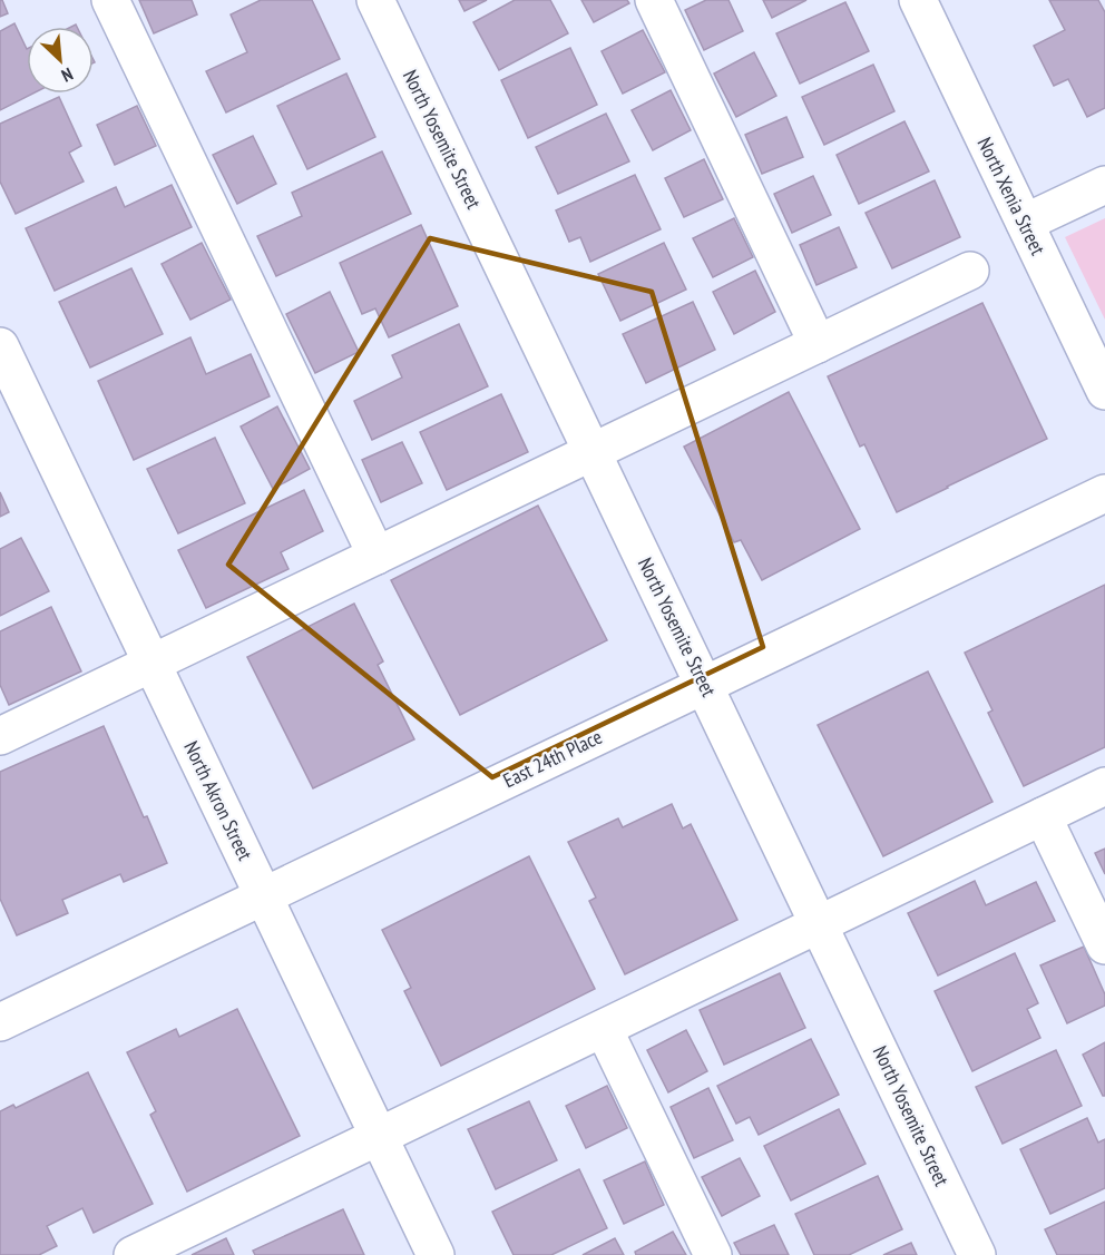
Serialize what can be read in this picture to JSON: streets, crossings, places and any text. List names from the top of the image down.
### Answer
{
  "streets": {
    "street": [
      "North Yosemite Street",
      "North Xenia Street",
      "East 24th Place",
      "North Akron Street"
    ]
  },
  "crossings": [
    ["North Yosemite Street", "East 24th Place"],
    ["East 24th Place", "North Akron Street"]
  ],
  "north": "bottom right"
}
